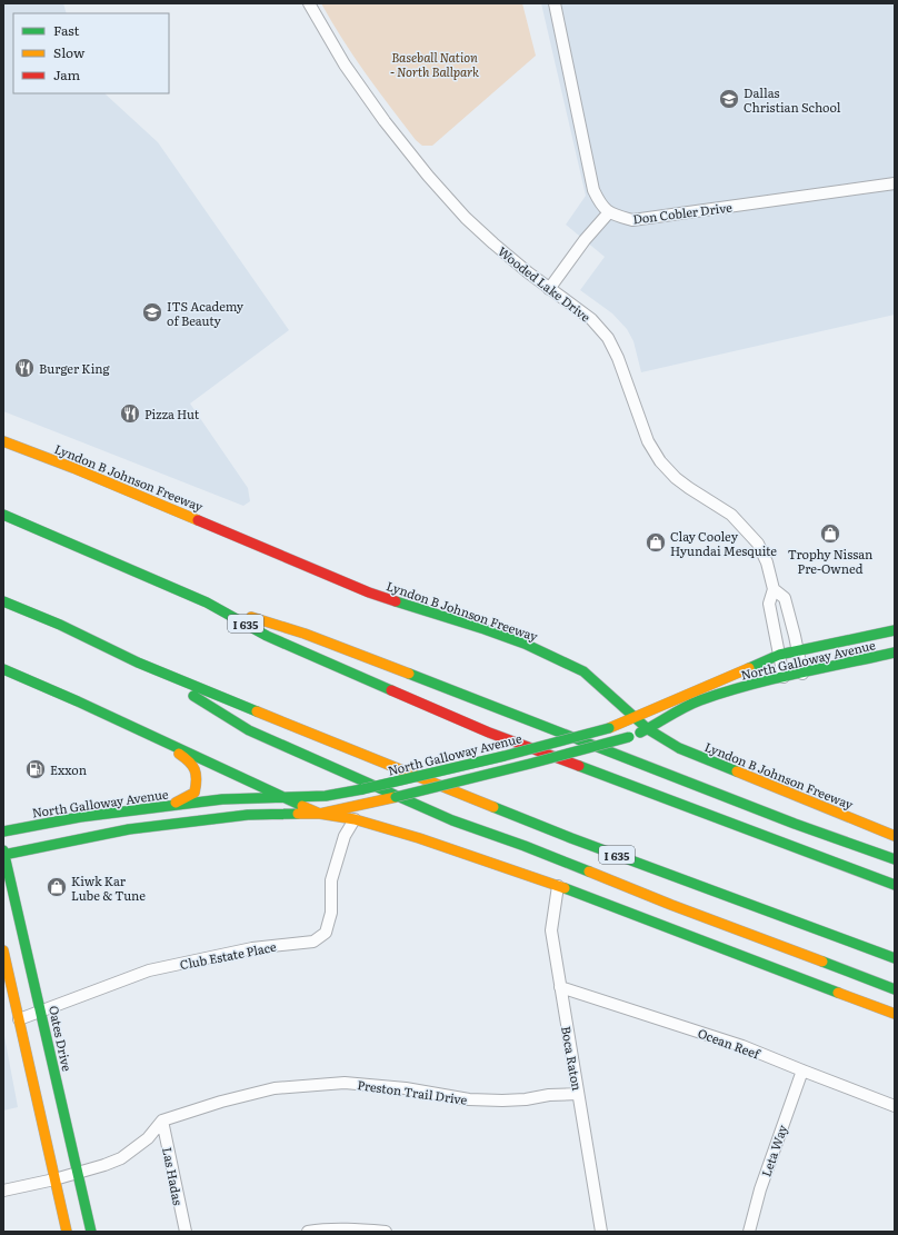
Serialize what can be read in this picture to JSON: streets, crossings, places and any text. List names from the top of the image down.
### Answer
{
  "streets": {
    "main road": [
      "Lyndon B Johnson Freeway",
      "I 635",
      "North Galloway Avenue",
      "Oates Drive"
    ],
    "street": [
      "Don Cobler Drive",
      "Wooded Lake Drive",
      "Club Estate Place",
      "Ocean Reef",
      "Boca Raton",
      "Preston Trail Drive",
      "Leta Way",
      "Las Hadas"
    ]
  },
  "crossings": [
    ["Wooded Lake Drive", "North Galloway Avenue"],
    ["Lyndon B Johnson Freeway", "North Galloway Avenue"],
    ["North Galloway Avenue", "Oates Drive"],
    ["Club Estate Place", "Oates Drive"],
    ["Ocean Reef", "Boca Raton"],
    ["Ocean Reef", "Leta Way"],
    ["Boca Raton", "Preston Trail Drive"],
    ["Preston Trail Drive", "Las Hadas"]
  ],
  "parks": ["Baseball Nation - North Ballpark"],
  "places": {
    "school or university": ["Dallas Christian School", "ITS Academy of Beauty"],
    "restaurant": ["Burger King", "Pizza Hut"],
    "shop": ["Trophy Nissan Pre-Owned", "Clay Cooley Hyundai Mesquite", "Kiwk Kar Lube & Tune"],
    "fuel station": ["Exxon"]
  },
  "legend": ["Fast", "Slow", "Jam"]
}
